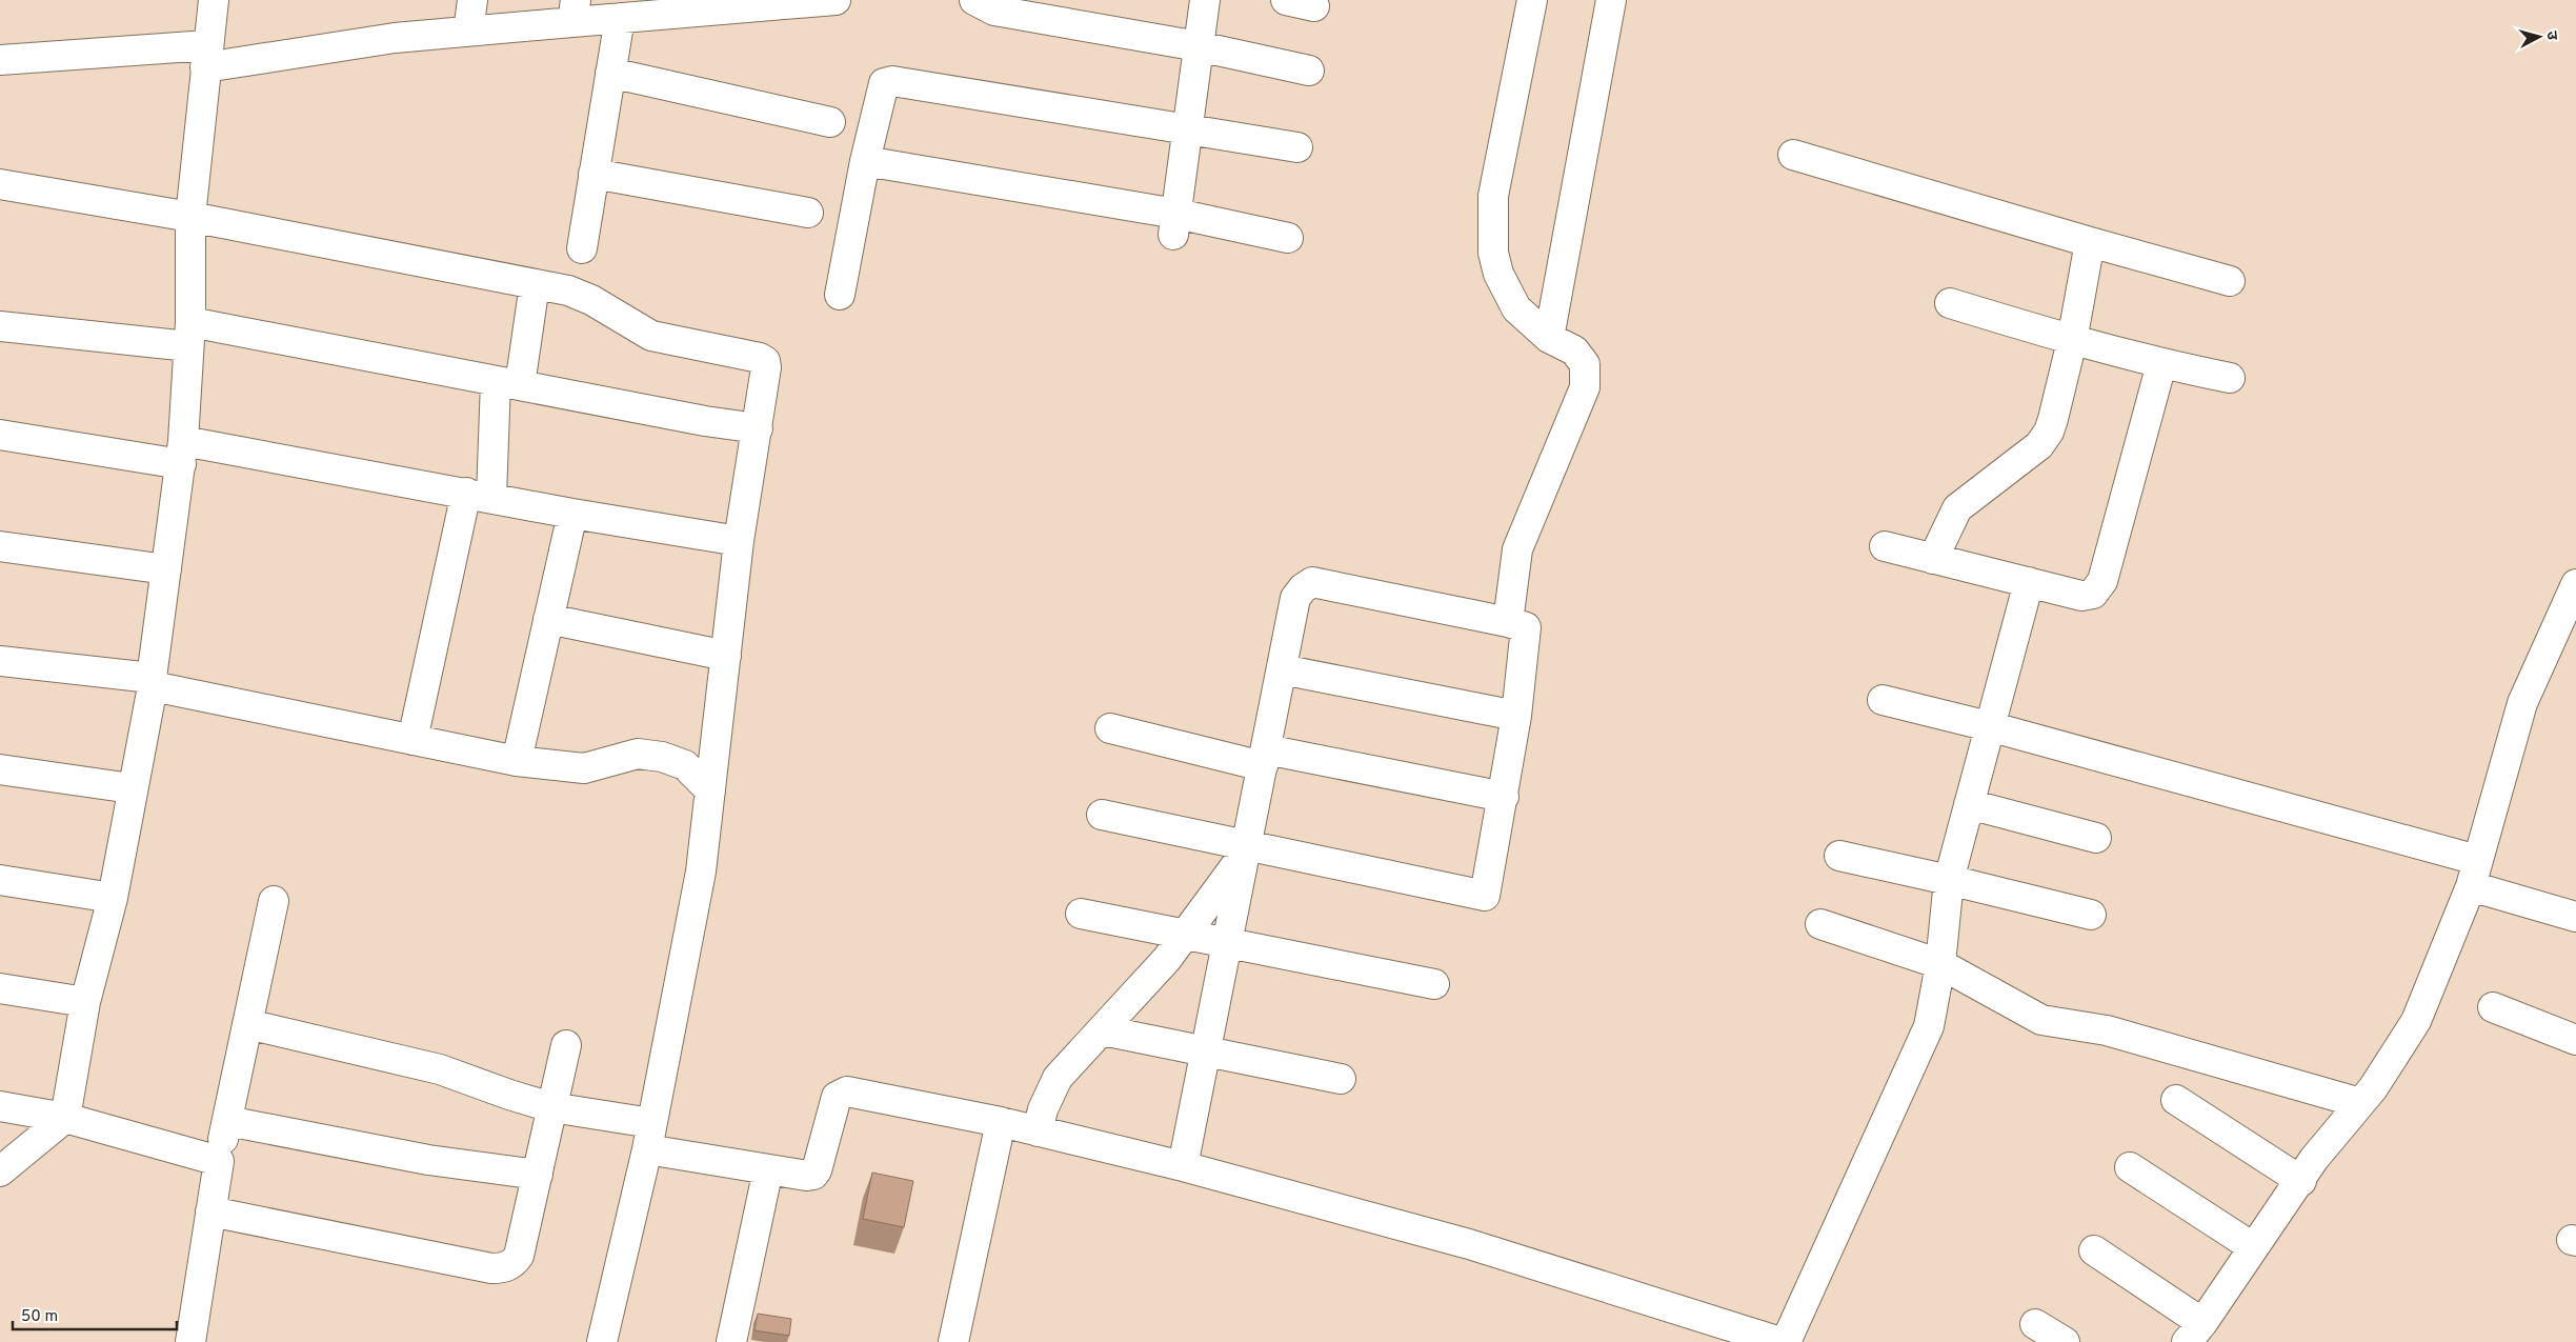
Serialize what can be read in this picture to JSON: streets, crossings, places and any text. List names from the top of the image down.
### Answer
{
  "scale_bar": "50 m",
  "north": "right"
}
